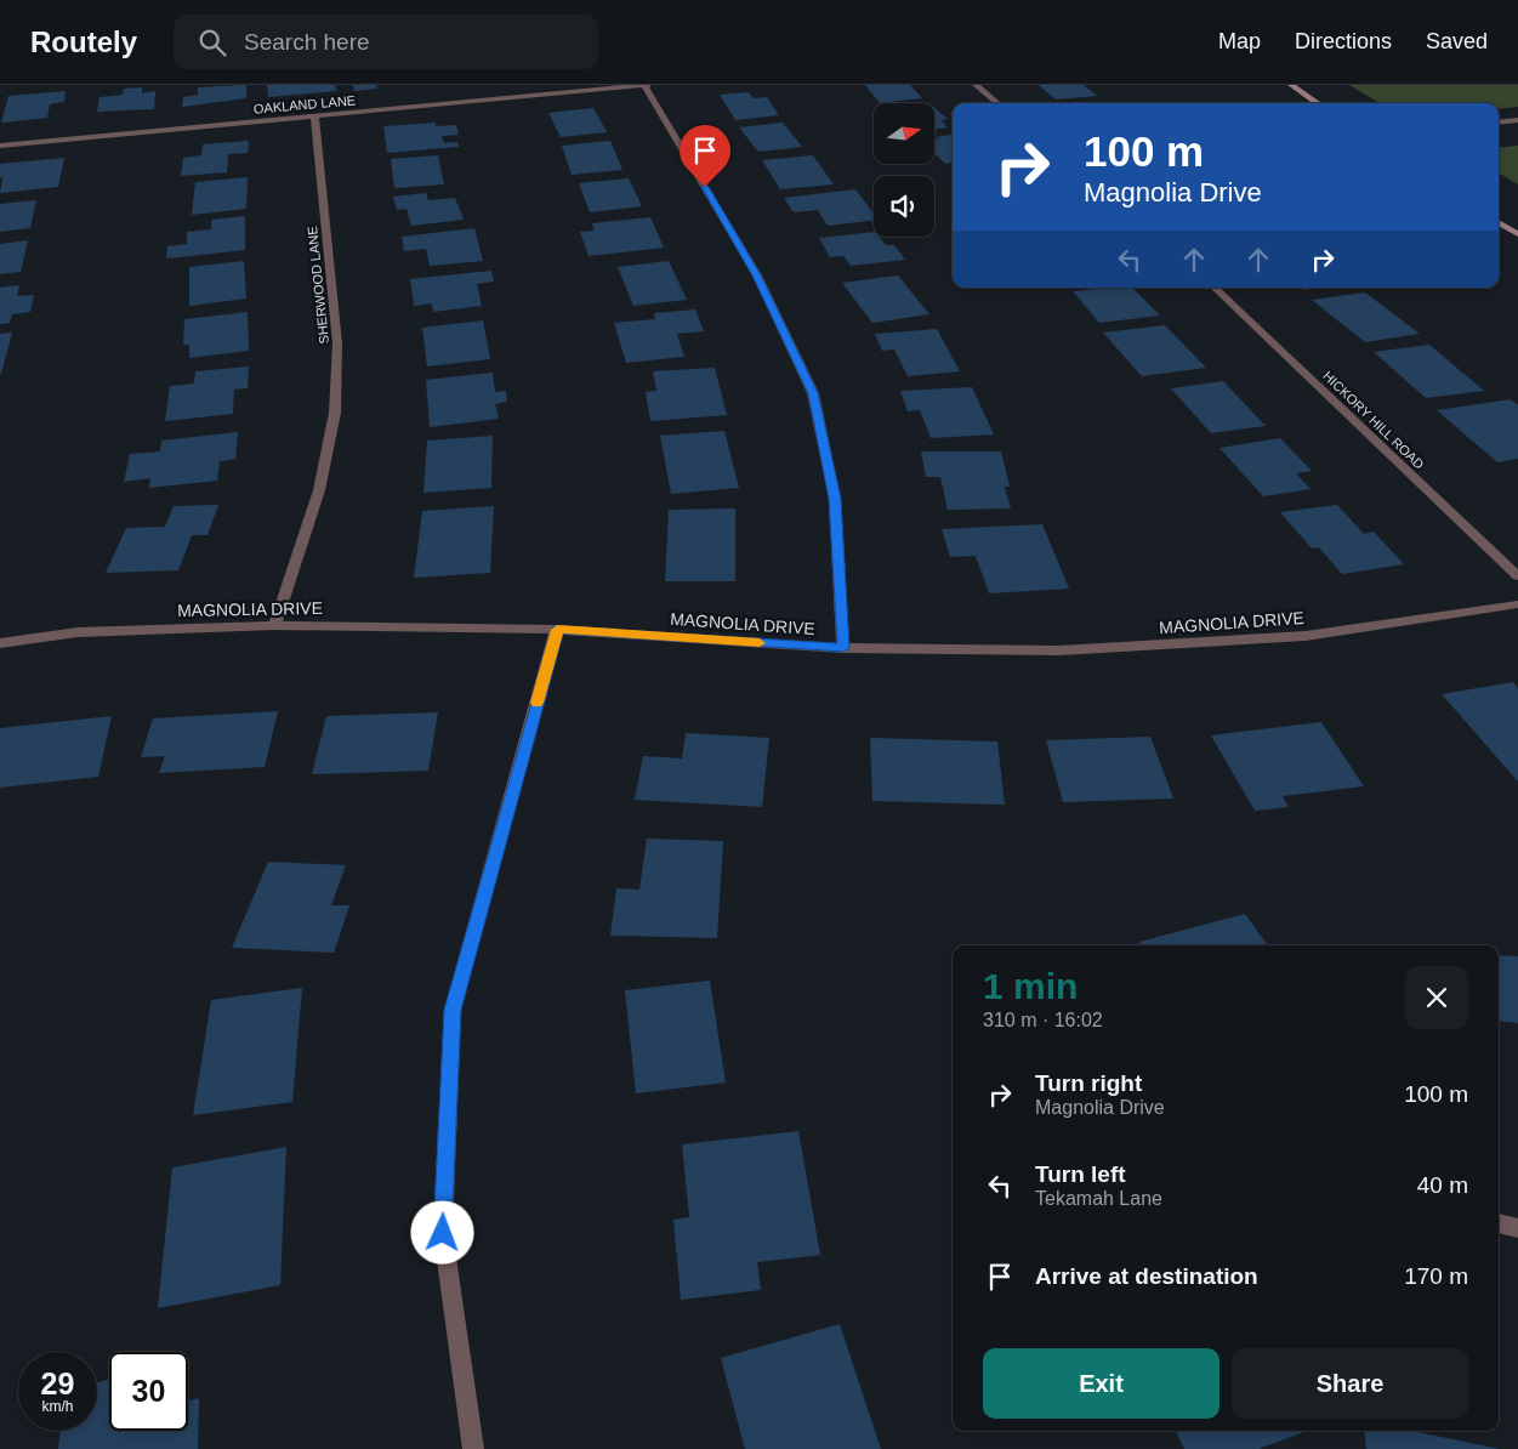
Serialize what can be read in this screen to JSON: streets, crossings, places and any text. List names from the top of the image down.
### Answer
{
  "streets": {
    "street": [
      "OAKLAND LANE",
      "SHERWOOD LANE",
      "HICKORY HILL ROAD",
      "MAGNOLIA DRIVE"
    ]
  },
  "crossings": [
    ["OAKLAND LANE", "SHERWOOD LANE"],
    ["SHERWOOD LANE", "MAGNOLIA DRIVE"]
  ],
  "north": "right",
  "page": {
    "header": "Routely",
    "search": "Search here",
    "nav": ["Map", "Directions", "Saved"],
    "turn": ["100 m", "Magnolia Drive"],
    "heading": ["1 min", "310 m · 16:02"],
    "list": [
      {
        "name": "Turn right",
        "note": "Magnolia Drive",
        "value": "100 m"
      },
      {
        "name": "Turn left",
        "note": "Tekamah Lane",
        "value": "40 m"
      },
      {
        "name": "Arrive at destination",
        "value": "170 m"
      }
    ],
    "buttons": ["Exit", "Share"],
    "speed": "29 km/h",
    "limit": "30"
  }
}
